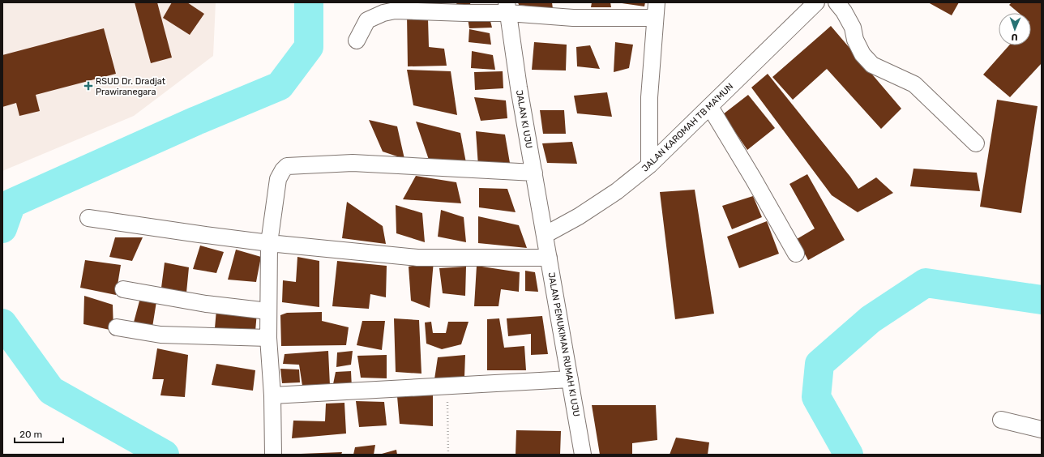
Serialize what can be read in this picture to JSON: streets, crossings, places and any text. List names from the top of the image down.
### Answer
{
  "streets": {
    "street": ["JALAN KI UJU", "JALAN KAROMAH TB MA'MUN", "JALAN PEMUKIMAN RUMAH KI UJU"]
  },
  "crossings": [
    ["JALAN KI UJU", "JALAN KAROMAH TB MA'MUN"],
    ["JALAN KI UJU", "JALAN PEMUKIMAN RUMAH KI UJU"],
    ["JALAN KAROMAH TB MA'MUN", "JALAN PEMUKIMAN RUMAH KI UJU"]
  ],
  "places": {
    "health": ["RSUD Dr. Dradjat Prawiranegara"]
  },
  "scale_bar": "20 m",
  "north": "bottom"
}
